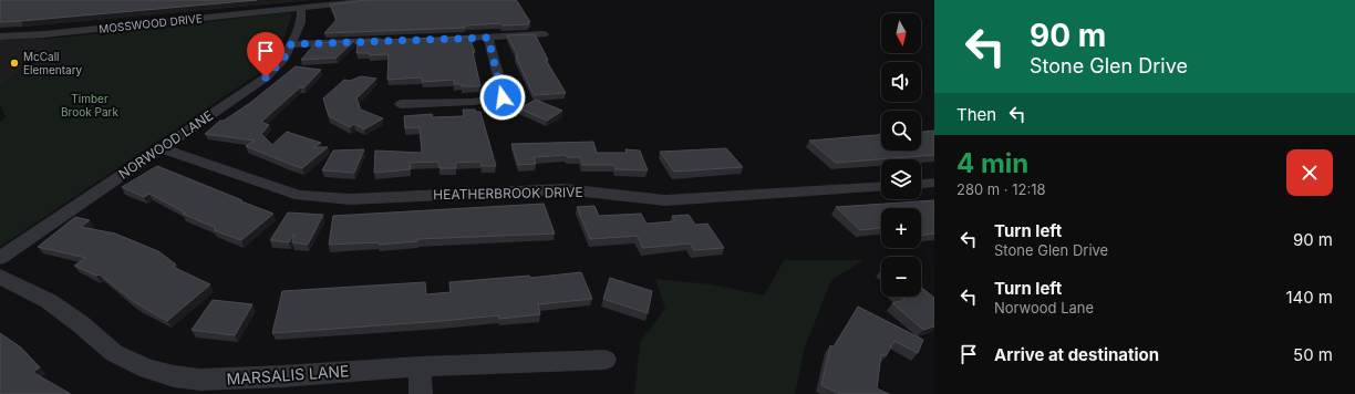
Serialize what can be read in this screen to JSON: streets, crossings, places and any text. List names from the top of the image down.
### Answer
{
  "streets": {
    "street": [
      "MOSSWOOD DRIVE",
      "NORWOOD LANE",
      "HEATHERBROOK DRIVE",
      "MARSALIS LANE"
    ]
  },
  "crossings": [
    ["MOSSWOOD DRIVE", "NORWOOD LANE"],
    ["NORWOOD LANE", "HEATHERBROOK DRIVE"]
  ],
  "parks": ["Timber Brook Park"],
  "places": ["McCall Elementary"],
  "north": "bottom",
  "page": {
    "turn": ["90 m", "Stone Glen Drive"],
    "map_buttons": ["+", "−"],
    "then": "Then",
    "heading": ["4 min", "280 m · 12:18"],
    "list": [
      {
        "name": "Turn left",
        "note": "Stone Glen Drive",
        "value": "90 m"
      },
      {
        "name": "Turn left",
        "note": "Norwood Lane",
        "value": "140 m"
      },
      {
        "name": "Arrive at destination",
        "value": "50 m"
      }
    ]
  }
}
